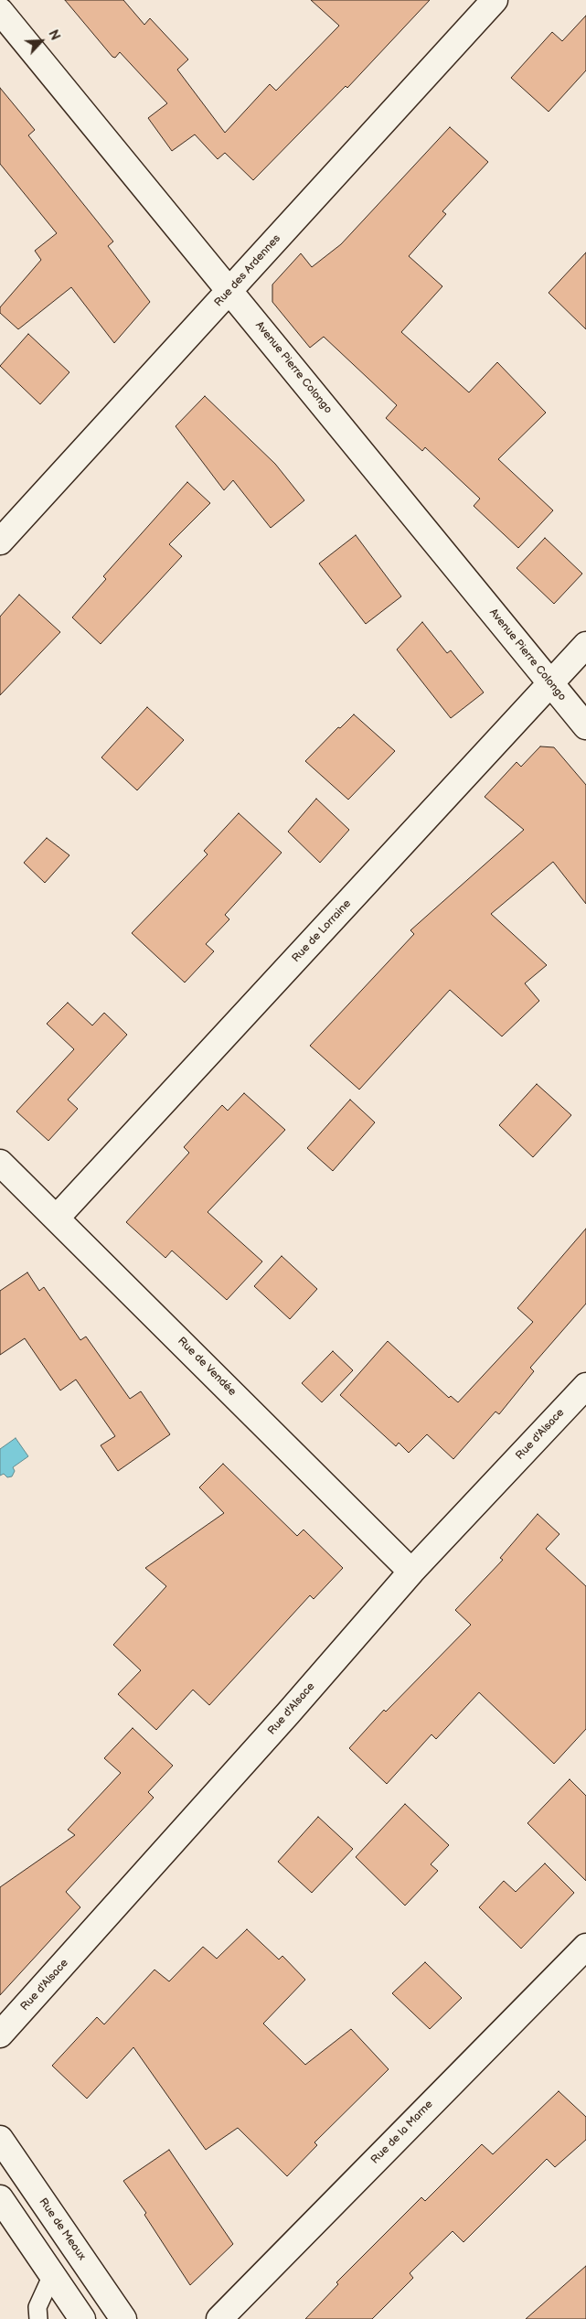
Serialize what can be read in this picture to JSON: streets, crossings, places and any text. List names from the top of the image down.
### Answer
{
  "streets": {
    "street": [
      "Rue des Ardennes",
      "Avenue Pierre Colongo",
      "Rue de Lorraine",
      "Rue de Vendée",
      "Rue d'Alsace",
      "Rue de la Marne",
      "Rue de Meaux"
    ]
  },
  "crossings": [
    ["Rue des Ardennes", "Avenue Pierre Colongo"],
    ["Avenue Pierre Colongo", "Rue de Lorraine"],
    ["Rue de Lorraine", "Rue de Vendée"],
    ["Rue de Vendée", "Rue d'Alsace"]
  ],
  "north": "top right"
}
